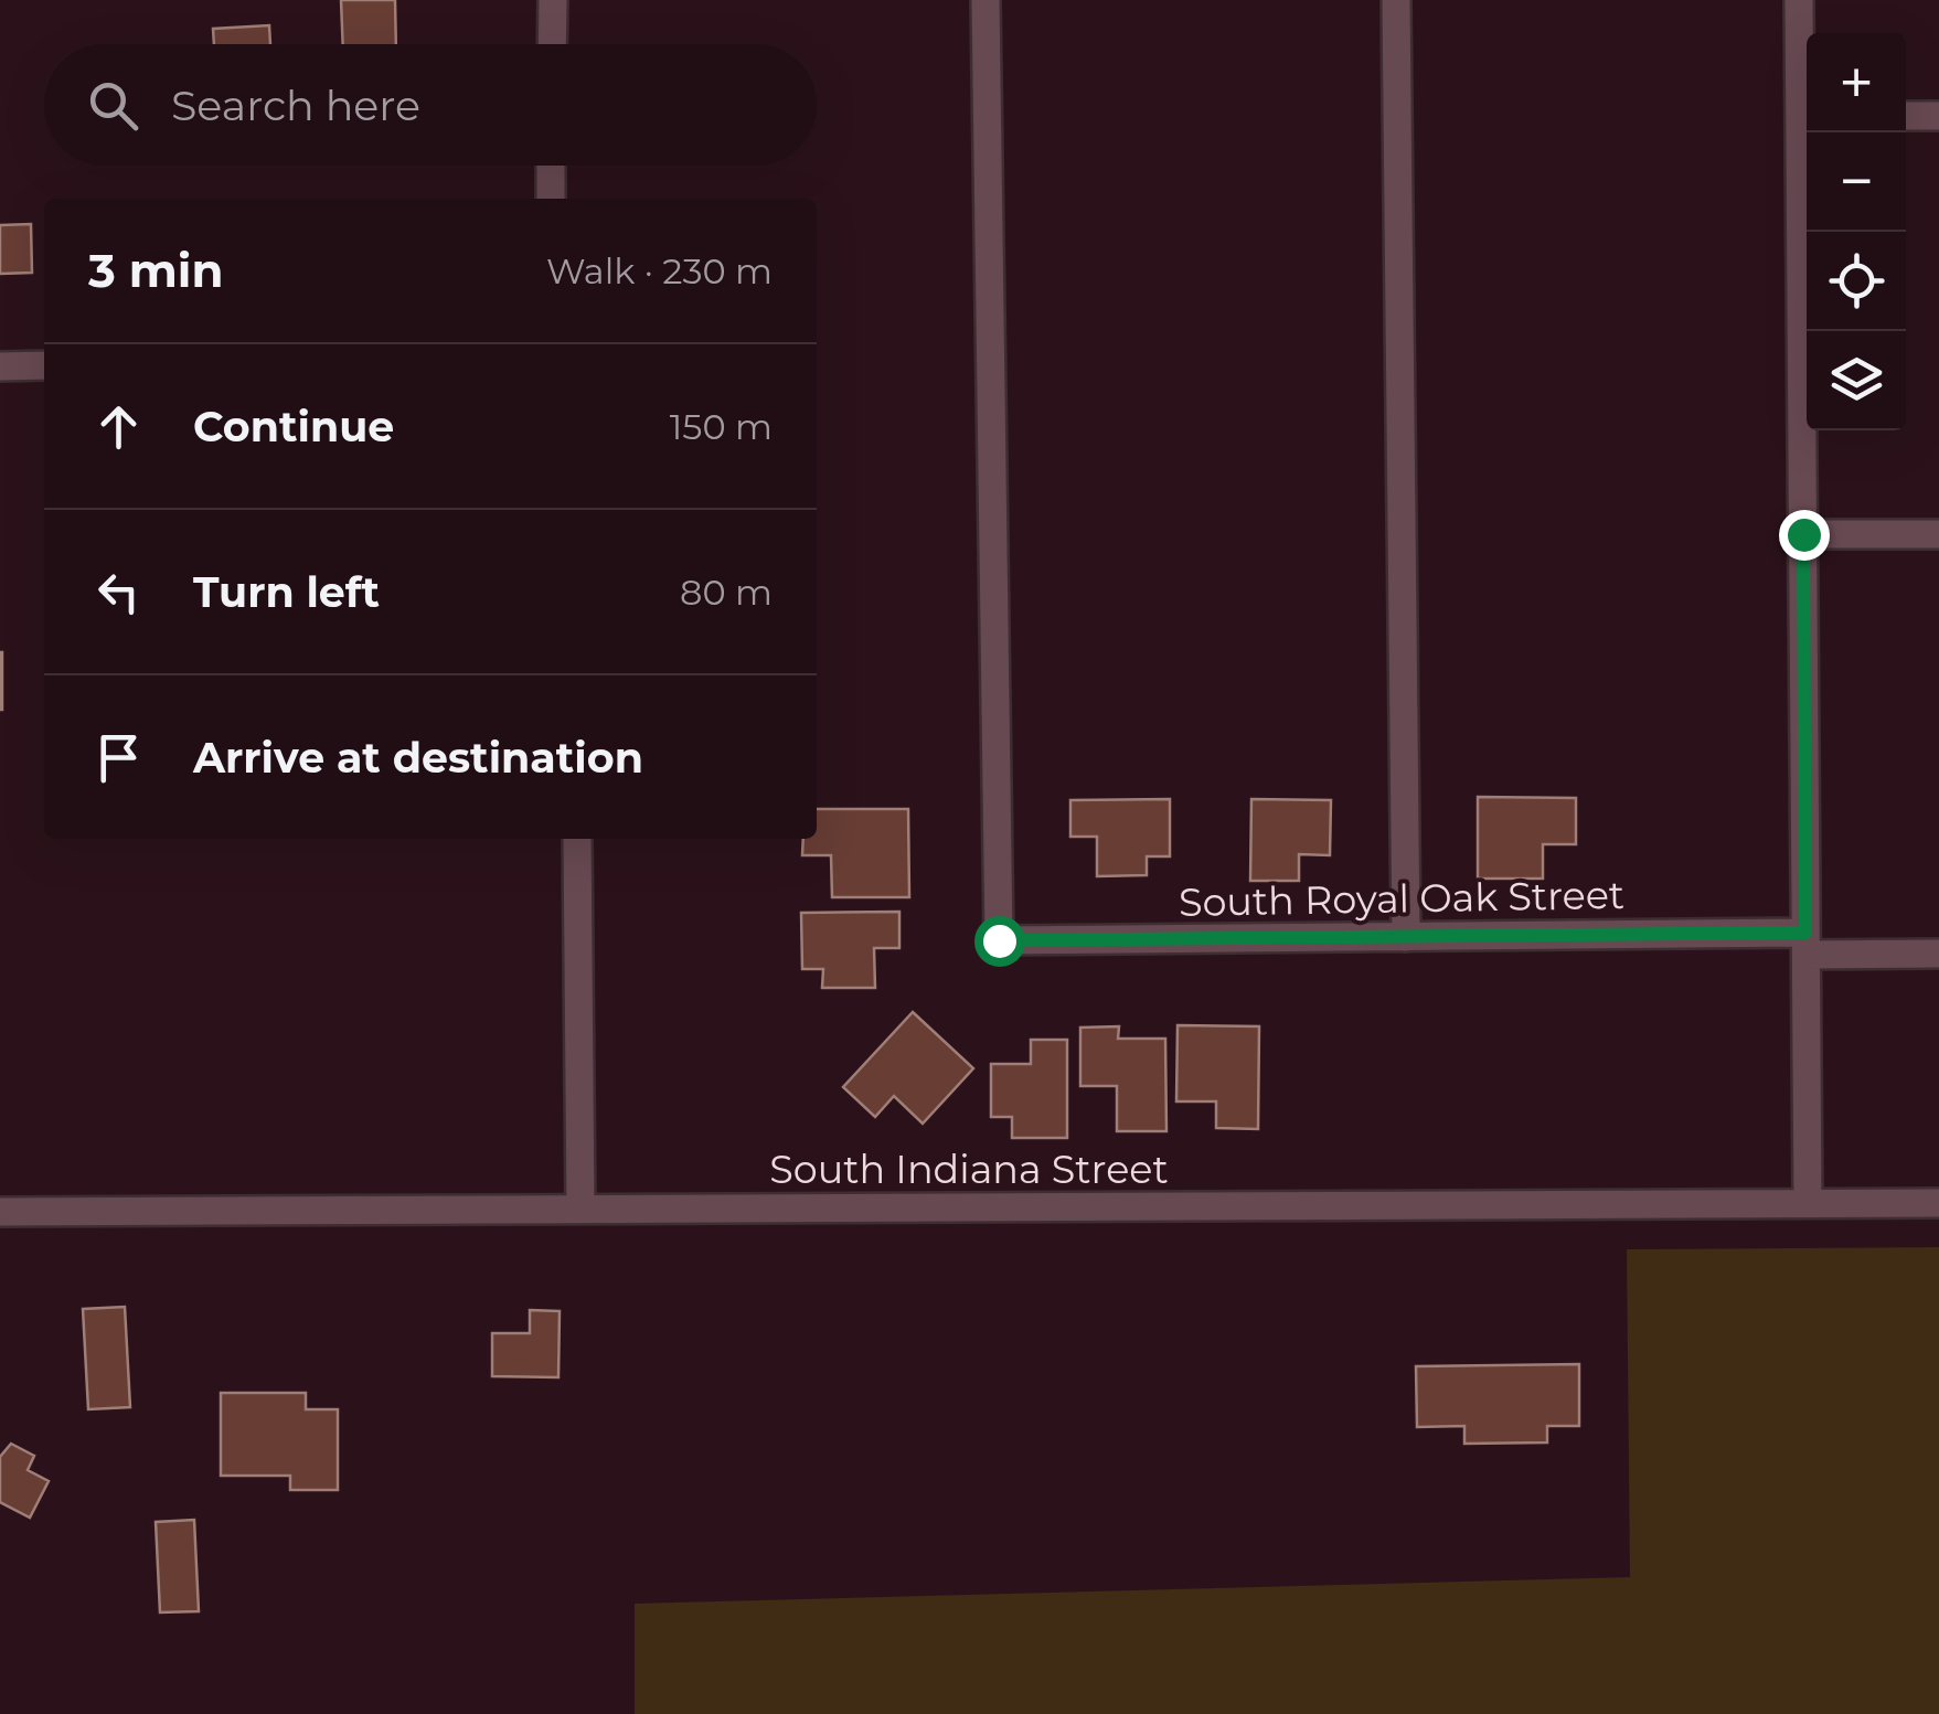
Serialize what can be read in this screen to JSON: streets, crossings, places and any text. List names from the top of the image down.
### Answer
{
  "streets": {
    "street": ["South Royal Oak Street", "South Indiana Street"]
  },
  "page": {
    "map_buttons": ["+", "−"],
    "search": "Search here",
    "heading": ["3 min", "Walk · 230 m"],
    "list": [
      ["Continue", "150 m"],
      ["Turn left", "80 m"],
      "Arrive at destination"
    ]
  }
}
